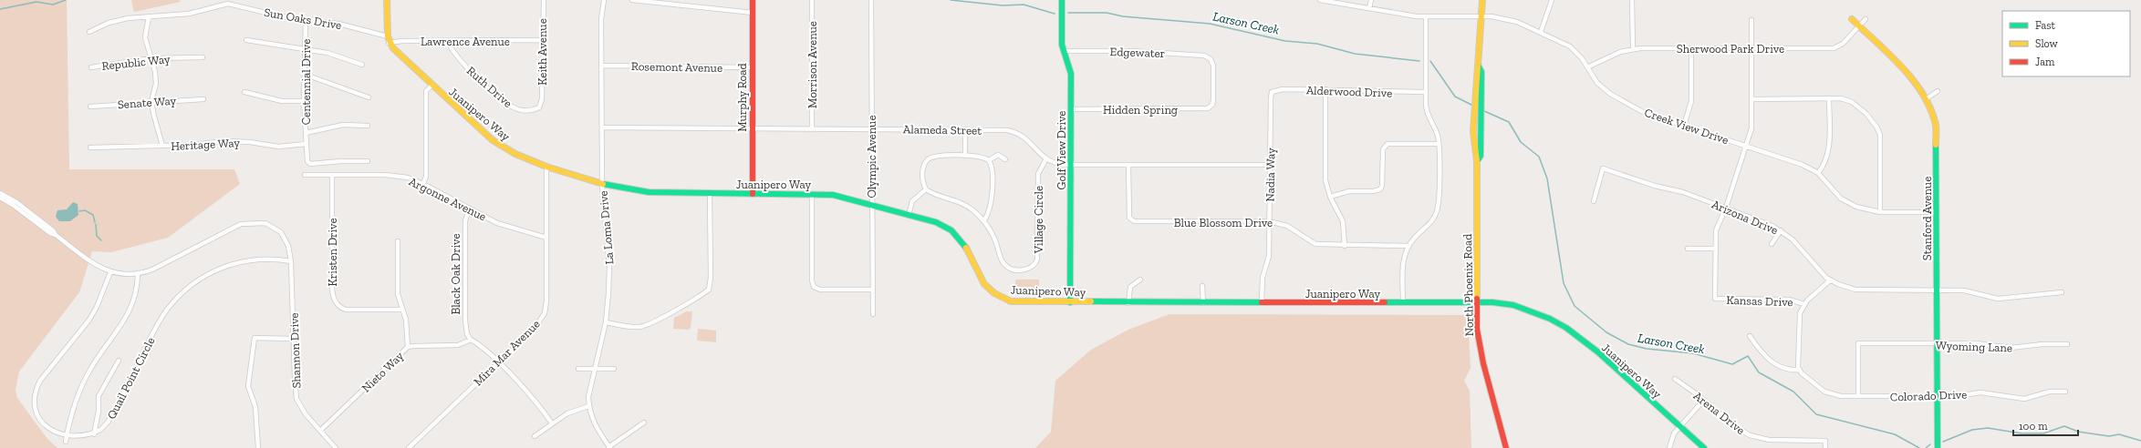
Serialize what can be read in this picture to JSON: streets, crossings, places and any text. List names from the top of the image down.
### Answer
{
  "streets": {
    "street": [
      "Sun Oaks Drive",
      "Lawrence Avenue",
      "Sherwood Park Drive",
      "Keith Avenue",
      "Edgewater",
      "Republic Way",
      "Morrison Avenue",
      "Rosemont Avenue",
      "Centennial Drive",
      "Ruth Drive",
      "Alderwood Drive",
      "Murphy Road",
      "Senate Way",
      "Hidden Spring",
      "Juanipero Way",
      "Creek View Drive",
      "Alameda Street",
      "Heritage Way",
      "Golf View Drive",
      "Olympic Avenue",
      "Nadia Way",
      "Argonne Avenue",
      "Arizona Drive",
      "Stanford Avenue",
      "Village Circle",
      "Blue Blossom Drive",
      "La Loma Drive",
      "Kristen Drive",
      "Black Oak Drive",
      "North Phoenix Road",
      "Kansas Drive",
      "Wyoming Lane",
      "Shannon Drive",
      "Mira Mar Avenue",
      "Nieto Way",
      "Quail Point Circle",
      "Colorado Drive",
      "Arena Drive"
    ]
  },
  "crossings": [
    ["Sun Oaks Drive", "Centennial Drive"],
    ["Lawrence Avenue", "Keith Avenue"],
    ["Lawrence Avenue", "Ruth Drive"],
    ["Lawrence Avenue", "Juanipero Way"],
    ["Sherwood Park Drive", "Creek View Drive"],
    ["Sherwood Park Drive", "Stanford Avenue"],
    ["Keith Avenue", "Ruth Drive"],
    ["Edgewater", "Hidden Spring"],
    ["Edgewater", "Golf View Drive"],
    ["Morrison Avenue", "Alameda Street"],
    ["Rosemont Avenue", "Murphy Road"],
    ["Rosemont Avenue", "La Loma Drive"],
    ["Centennial Drive", "Heritage Way"],
    ["Alderwood Drive", "Nadia Way"],
    ["Murphy Road", "Juanipero Way"],
    ["Murphy Road", "Alameda Street"],
    ["Hidden Spring", "Golf View Drive"],
    ["Juanipero Way", "Golf View Drive"],
    ["Juanipero Way", "Olympic Avenue"],
    ["Juanipero Way", "Nadia Way"],
    ["Juanipero Way", "La Loma Drive"],
    ["Juanipero Way", "North Phoenix Road"],
    ["Juanipero Way", "Mira Mar Avenue"],
    ["Creek View Drive", "Stanford Avenue"],
    ["Creek View Drive", "North Phoenix Road"],
    ["Alameda Street", "Olympic Avenue"],
    ["Alameda Street", "Village Circle"],
    ["Alameda Street", "La Loma Drive"],
    ["Nadia Way", "Blue Blossom Drive"],
    ["Argonne Avenue", "Kristen Drive"],
    ["Argonne Avenue", "Black Oak Drive"],
    ["Argonne Avenue", "Mira Mar Avenue"],
    ["Arizona Drive", "Stanford Avenue"],
    ["Stanford Avenue", "Wyoming Lane"],
    ["Stanford Avenue", "Colorado Drive"],
    ["Black Oak Drive", "Nieto Way"],
    ["Wyoming Lane", "Colorado Drive"],
    ["Shannon Drive", "Nieto Way"],
    ["Shannon Drive", "Quail Point Circle"]
  ],
  "water": ["Larson Creek"],
  "legend": ["Fast", "Slow", "Jam"],
  "scale_bar": "100 m"
}
